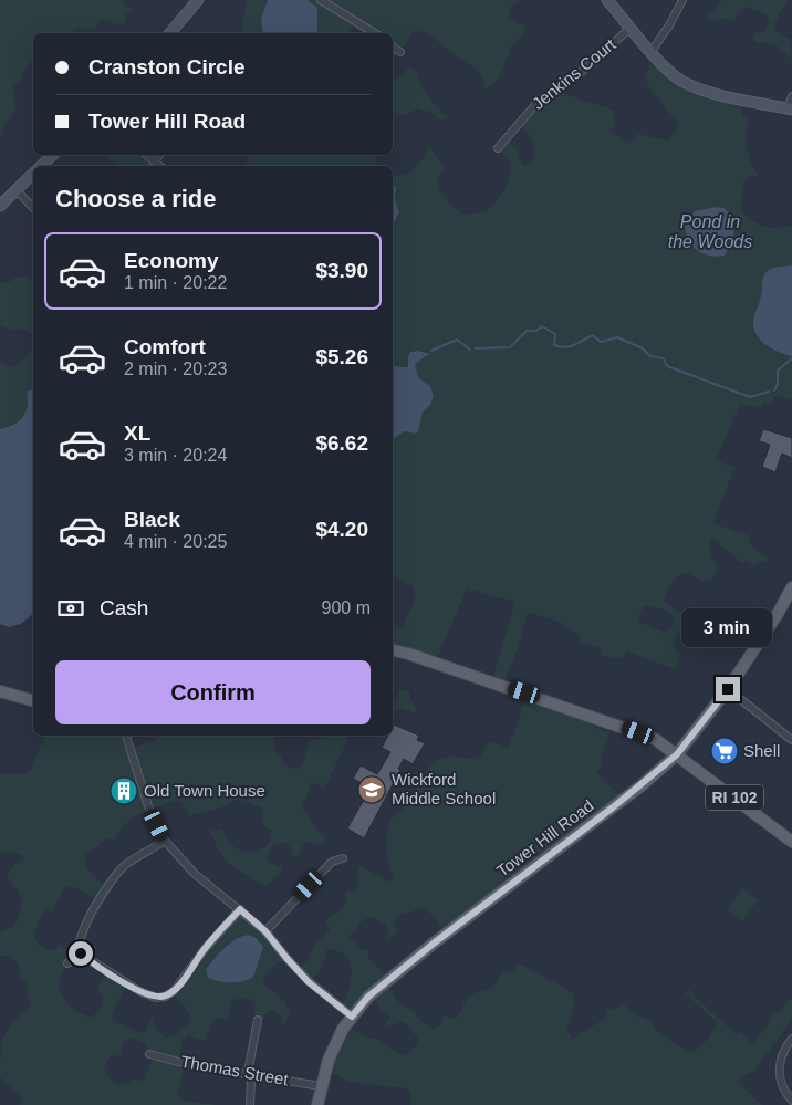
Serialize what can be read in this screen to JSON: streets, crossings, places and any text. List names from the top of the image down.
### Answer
{
  "streets": {
    "main road": ["RI 102", "Tower Hill Road"],
    "street": ["Jenkins Court", "Thomas Street"]
  },
  "crossings": [
    ["RI 102", "Tower Hill Road"],
    ["Tower Hill Road", "Thomas Street"]
  ],
  "water": ["Pond in the Woods"],
  "places": {
    "supermarket": ["Shell"],
    "school or university": ["Wickford Middle School"],
    "building": ["Old Town House"]
  },
  "page": {
    "banner": ["Cranston Circle", "Tower Hill Road"],
    "heading": "Choose a ride",
    "list": [
      {
        "name": "Economy",
        "note": "1 min · 20:22",
        "value": "$3.90"
      },
      {
        "name": "Comfort",
        "note": "2 min · 20:23",
        "value": "$5.26"
      },
      {
        "name": "XL",
        "note": "3 min · 20:24",
        "value": "$6.62"
      },
      {
        "name": "Black",
        "note": "4 min · 20:25",
        "value": "$4.20"
      }
    ],
    "pay": ["Cash", "900 m"],
    "bubble": "3 min",
    "buttons": "Confirm"
  }
}
